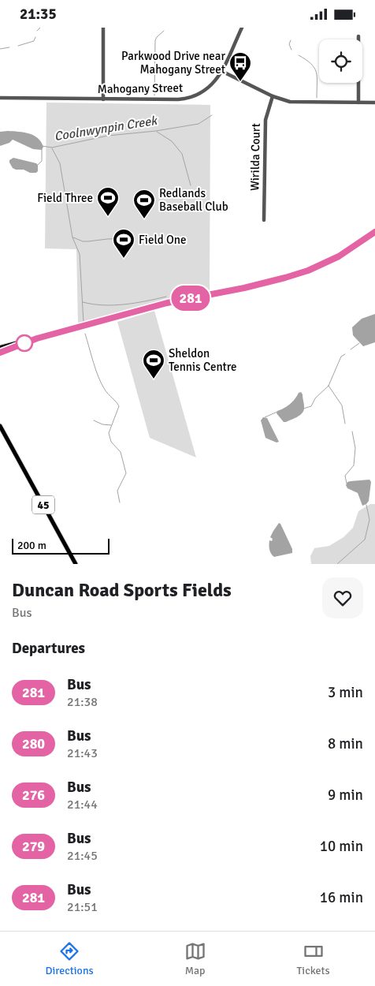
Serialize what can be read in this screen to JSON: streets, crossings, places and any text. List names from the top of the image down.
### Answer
{
  "streets": {
    "main road": ["45"],
    "street": ["Mahogany Street", "Wirilda Court"]
  },
  "water": ["Coolnwynpin Creek"],
  "places": {
    "bus stop": ["Parkwood Drive near Mahogany Street"],
    "sports": [
      "Field Three",
      "Redlands Baseball Club",
      "Field One",
      "Sheldon Tennis Centre"
    ]
  },
  "lines": ["bus line 281"],
  "scale_bar": "200 m",
  "page": {
    "status": "21:35",
    "on_map": "281",
    "scale": "200 m",
    "heading": [
      ["Duncan Road Sports Fields", "Bus"],
      "Departures"
    ],
    "list": [
      {
        "mark": "281",
        "name": "Bus",
        "note": "21:38",
        "value": "3 min"
      },
      {
        "mark": "280",
        "name": "Bus",
        "note": "21:43",
        "value": "8 min"
      },
      {
        "mark": "276",
        "name": "Bus",
        "note": "21:44",
        "value": "9 min"
      },
      {
        "mark": "279",
        "name": "Bus",
        "note": "21:45",
        "value": "10 min"
      },
      {
        "mark": "281",
        "name": "Bus",
        "note": "21:51",
        "value": "16 min"
      }
    ],
    "tabs": ["Directions", "Map", "Tickets"]
  }
}
